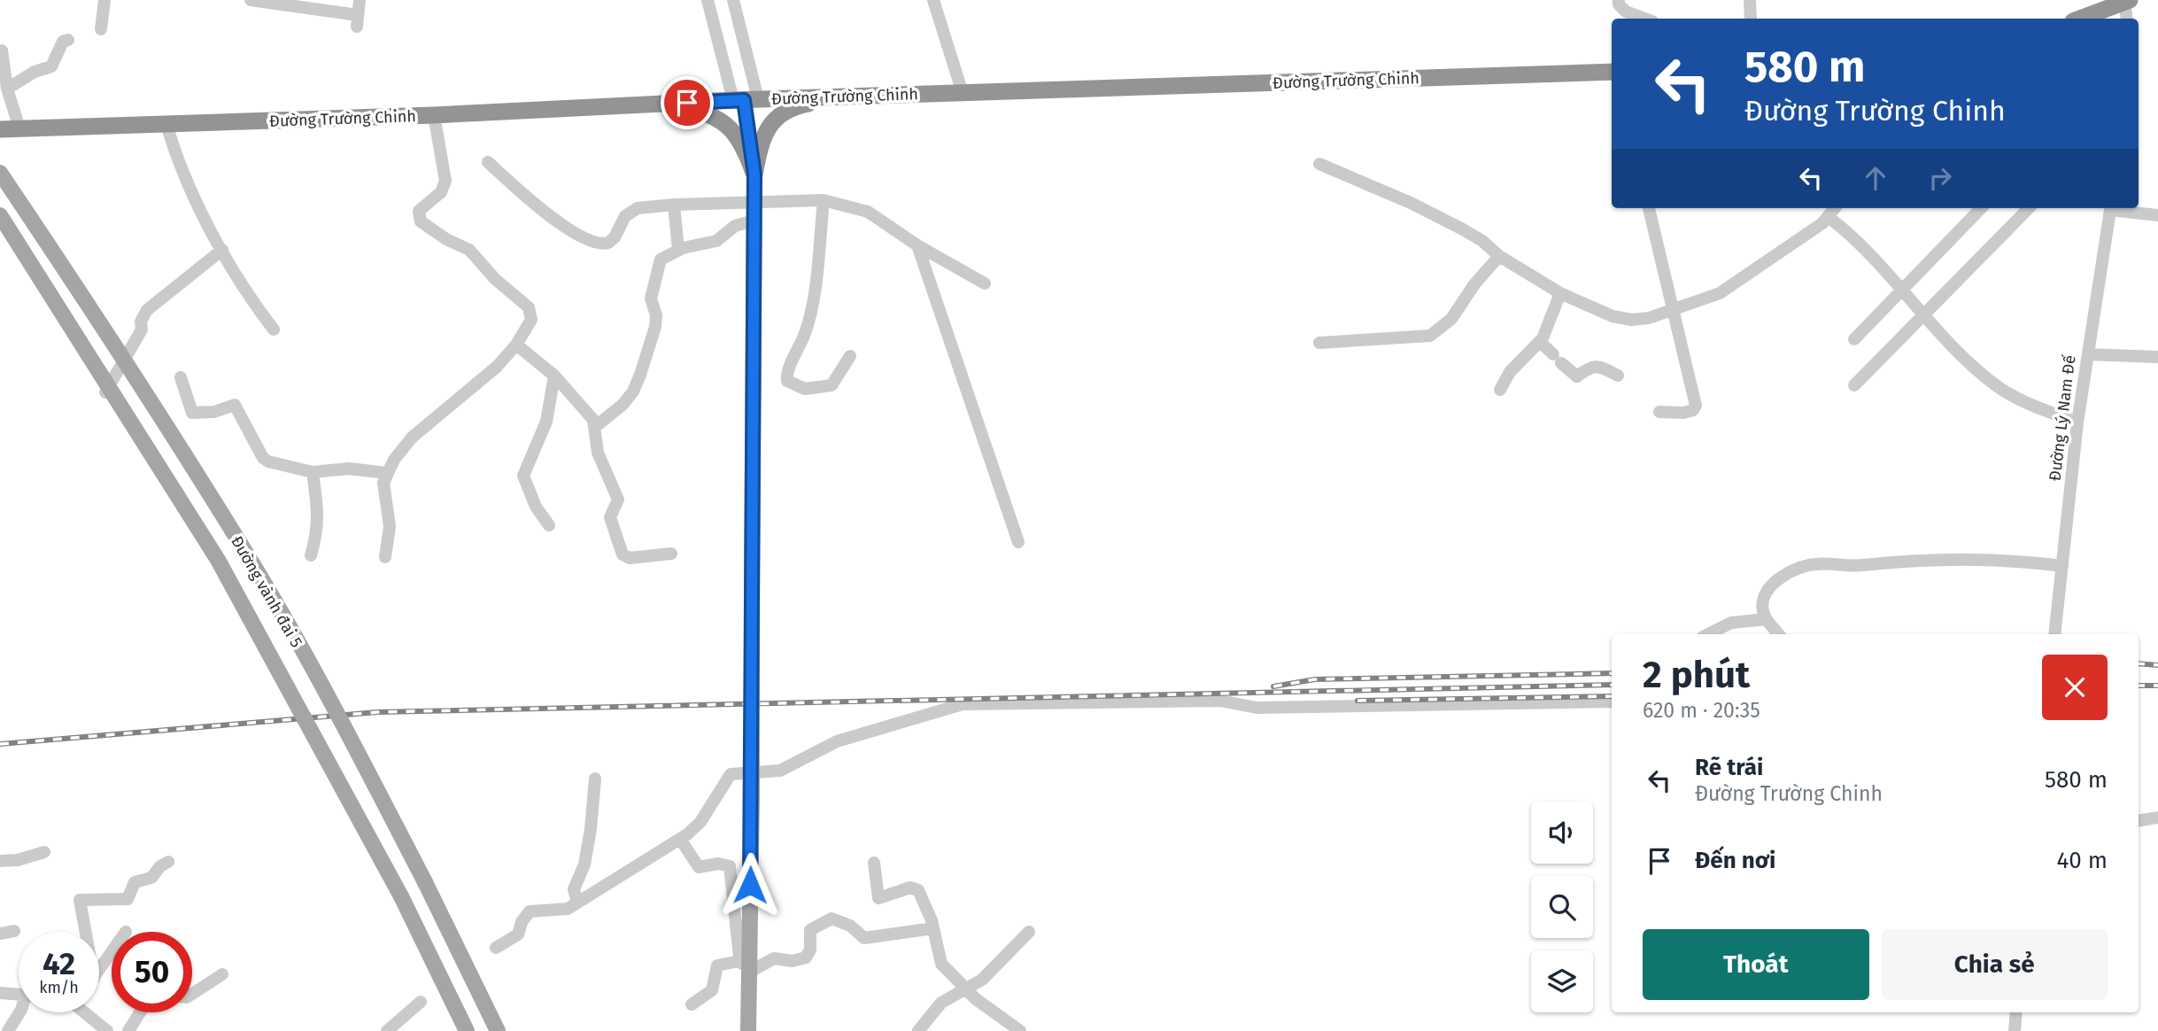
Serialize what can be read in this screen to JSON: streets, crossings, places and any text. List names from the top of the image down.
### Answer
{
  "streets": {
    "highway": ["Đường Trường Chinh"],
    "main road": ["Đường vành đai 5"],
    "street": ["Đường Lý Nam Đế"]
  },
  "page": {
    "turn": ["580 m", "Đường Trường Chinh"],
    "heading": ["2 phút", "620 m · 20:35"],
    "list": [
      {
        "name": "Rẽ trái",
        "note": "Đường Trường Chinh",
        "value": "580 m"
      },
      {
        "name": "Đến nơi",
        "value": "40 m"
      }
    ],
    "buttons": ["Thoát", "Chia sẻ"],
    "speed": "42 km/h",
    "limit": "50"
  }
}
